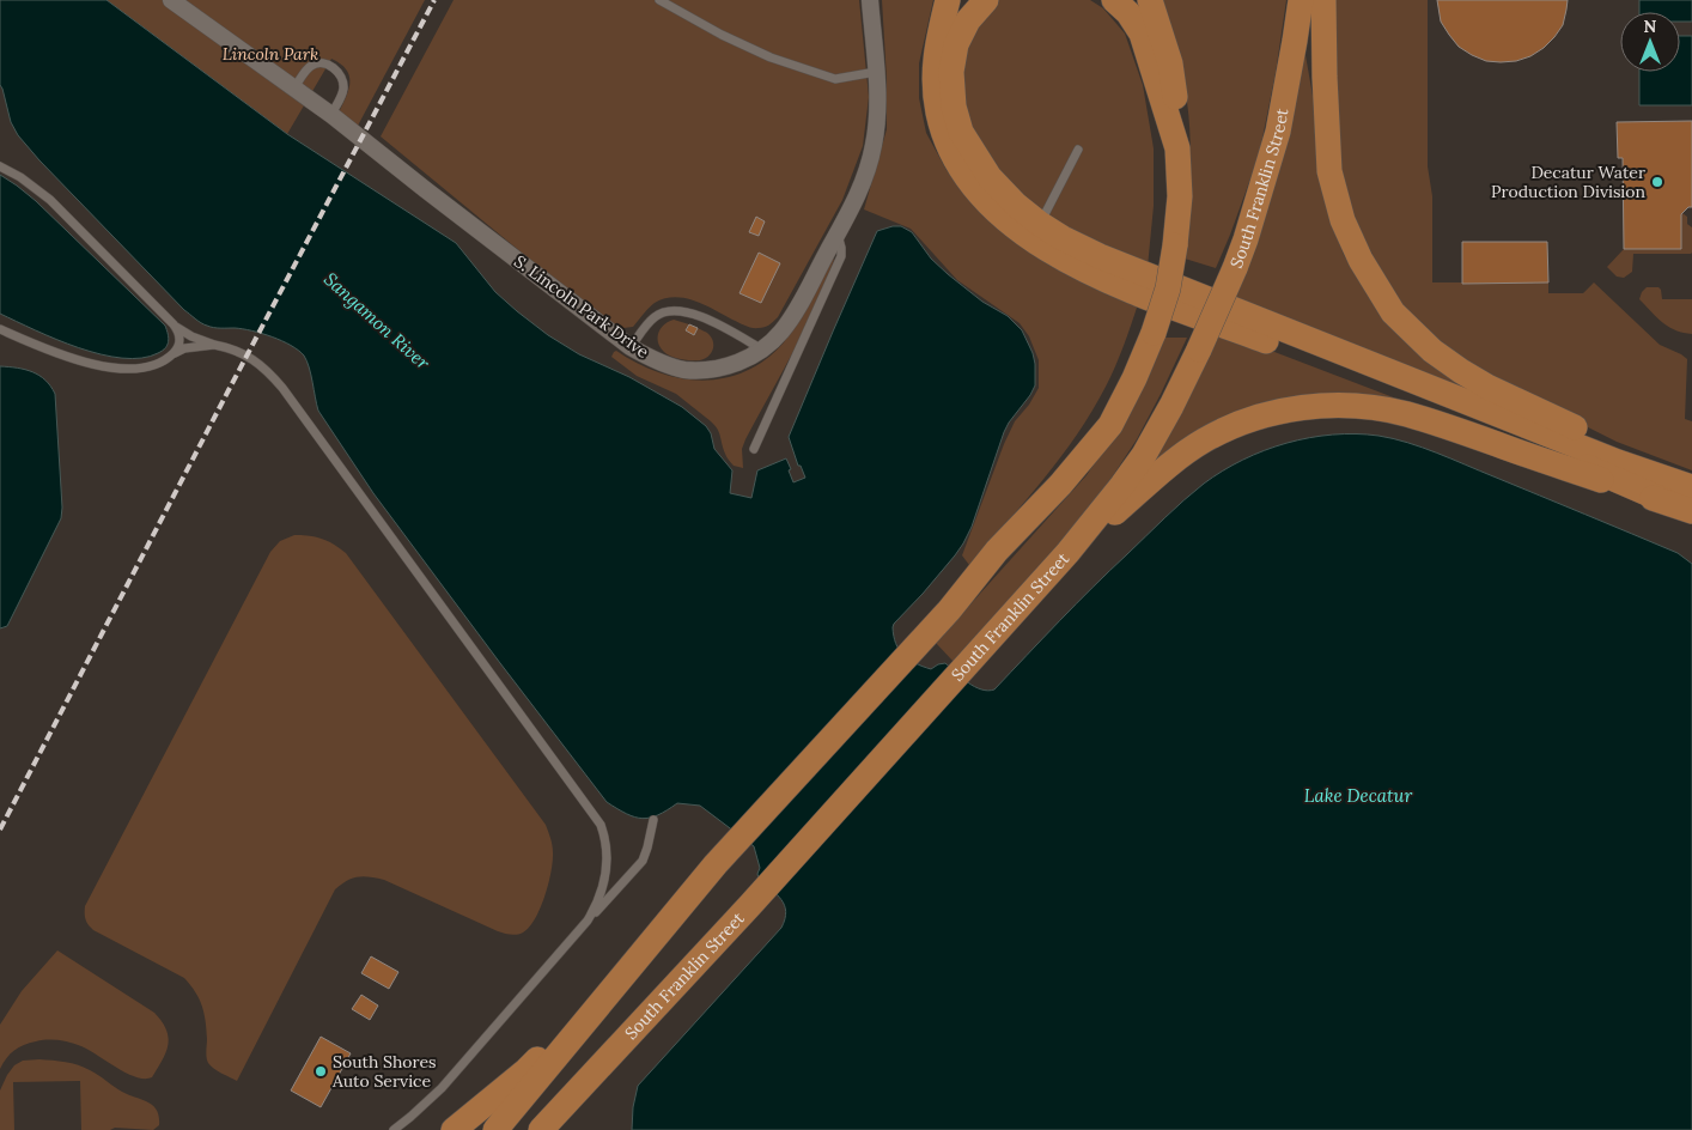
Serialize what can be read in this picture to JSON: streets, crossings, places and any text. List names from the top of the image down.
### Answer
{
  "streets": {
    "main road": ["South Franklin Street"],
    "street": ["S. Lincoln Park Drive"]
  },
  "water": ["Sangamon River", "Lake Decatur"],
  "parks": ["Lincoln Park"],
  "places": ["Decatur Water Production Division", "South Shores Auto Service"],
  "north": "top"
}
